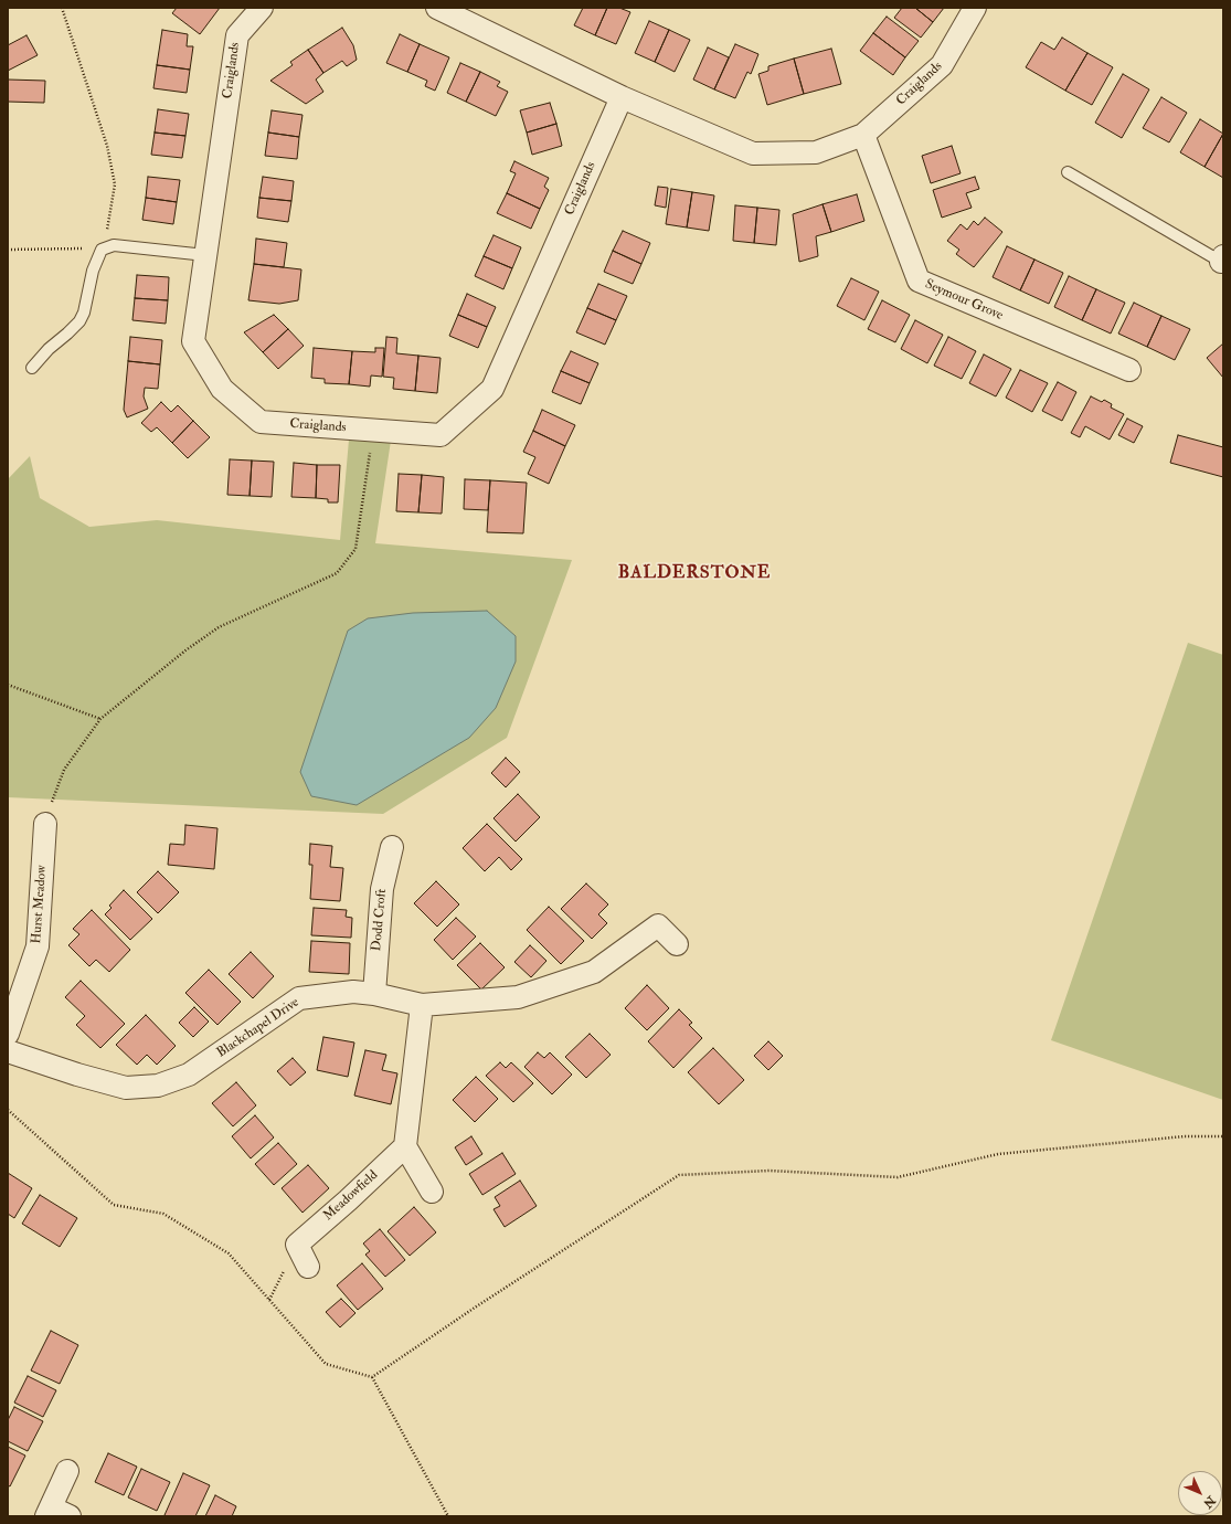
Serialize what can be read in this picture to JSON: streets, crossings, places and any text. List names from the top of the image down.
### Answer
{
  "streets": {
    "street": [
      "Craiglands",
      "Seymour Grove",
      "Hurst Meadow",
      "Dodd Croft",
      "Blackchapel Drive",
      "Meadowfield"
    ]
  },
  "crossings": [
    ["Craiglands", "Seymour Grove"],
    ["Dodd Croft", "Blackchapel Drive"]
  ],
  "districts": ["BALDERSTONE"],
  "north": "bottom right"
}
